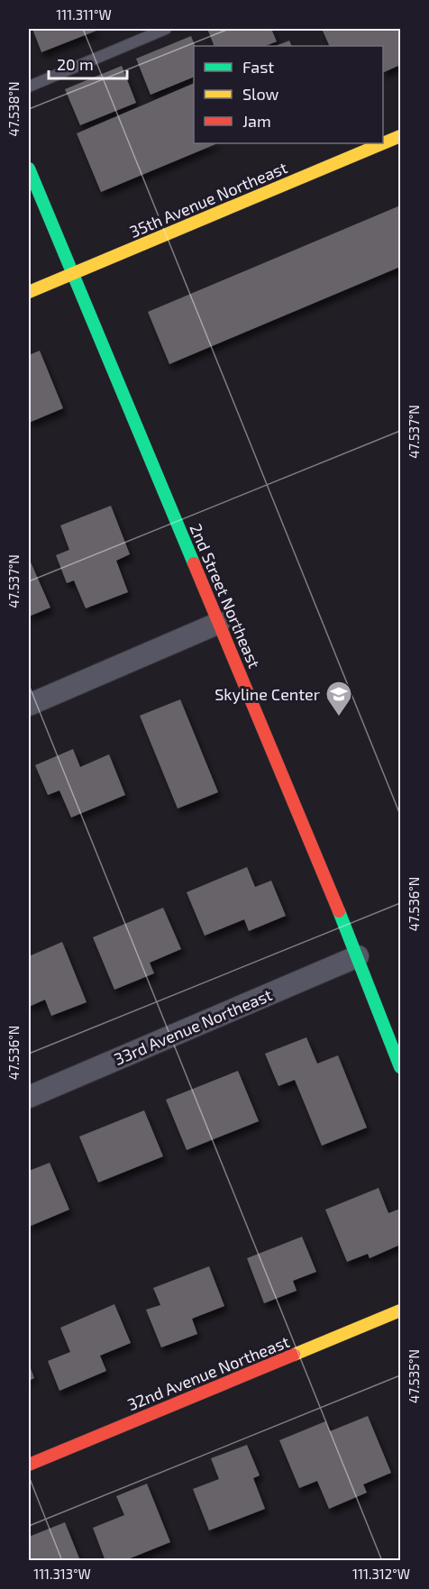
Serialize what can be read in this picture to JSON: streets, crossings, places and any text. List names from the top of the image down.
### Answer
{
  "streets": {
    "street": [
      "35th Avenue Northeast",
      "2nd Street Northeast",
      "33rd Avenue Northeast",
      "32nd Avenue Northeast"
    ]
  },
  "crossings": [
    ["35th Avenue Northeast", "2nd Street Northeast"],
    ["2nd Street Northeast", "33rd Avenue Northeast"]
  ],
  "places": {
    "school or university": ["Skyline Center"]
  },
  "legend": ["Fast", "Slow", "Jam"],
  "scale_bar": "20 m",
  "coordinates": [
    "111.311°W",
    "47.538°N",
    "47.537°N",
    "47.536°N",
    "47.535°N",
    "111.313°W",
    "111.312°W"
  ]
}
